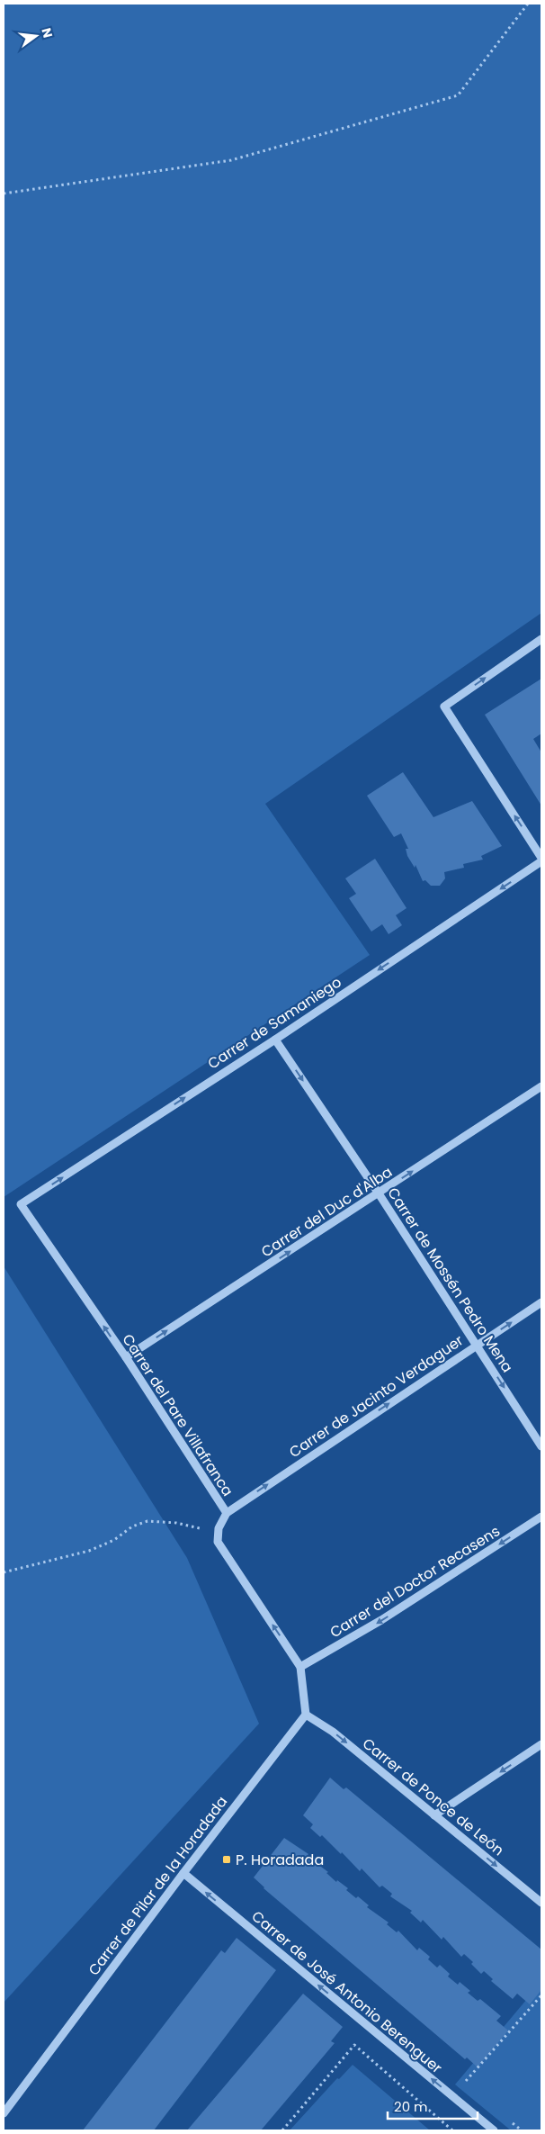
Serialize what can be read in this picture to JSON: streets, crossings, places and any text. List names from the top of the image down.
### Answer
{
  "streets": {
    "street": [
      "Carrer de Samaniego",
      "Carrer del Duc d'Alba",
      "Carrer de Mossén Pedro Mena",
      "Carrer de Jacinto Verdaguer",
      "Carrer del Pare Villafranca",
      "Carrer del Doctor Recasens",
      "Carrer de Ponce de León",
      "Carrer de Pilar de la Horadada",
      "Carrer de José Antonio Berenguer"
    ]
  },
  "crossings": [
    ["Carrer de Samaniego", "Carrer de Mossén Pedro Mena"],
    ["Carrer de Samaniego", "Carrer del Pare Villafranca"],
    ["Carrer del Duc d'Alba", "Carrer de Mossén Pedro Mena"],
    ["Carrer del Duc d'Alba", "Carrer del Pare Villafranca"],
    ["Carrer de Mossén Pedro Mena", "Carrer de Jacinto Verdaguer"],
    ["Carrer de Jacinto Verdaguer", "Carrer del Pare Villafranca"],
    ["Carrer de Ponce de León", "Carrer de Pilar de la Horadada"],
    ["Carrer de Pilar de la Horadada", "Carrer de José Antonio Berenguer"]
  ],
  "one_way": [
    "Carrer del Duc d'Alba",
    "Carrer de Mossén Pedro Mena",
    "Carrer de Jacinto Verdaguer",
    "Carrer del Pare Villafranca",
    "Carrer del Doctor Recasens",
    "Carrer de Ponce de León",
    "Carrer de José Antonio Berenguer"
  ],
  "places": {
    "transit": ["P. Horadada"]
  },
  "scale_bar": "20 m",
  "north": "right"
}
